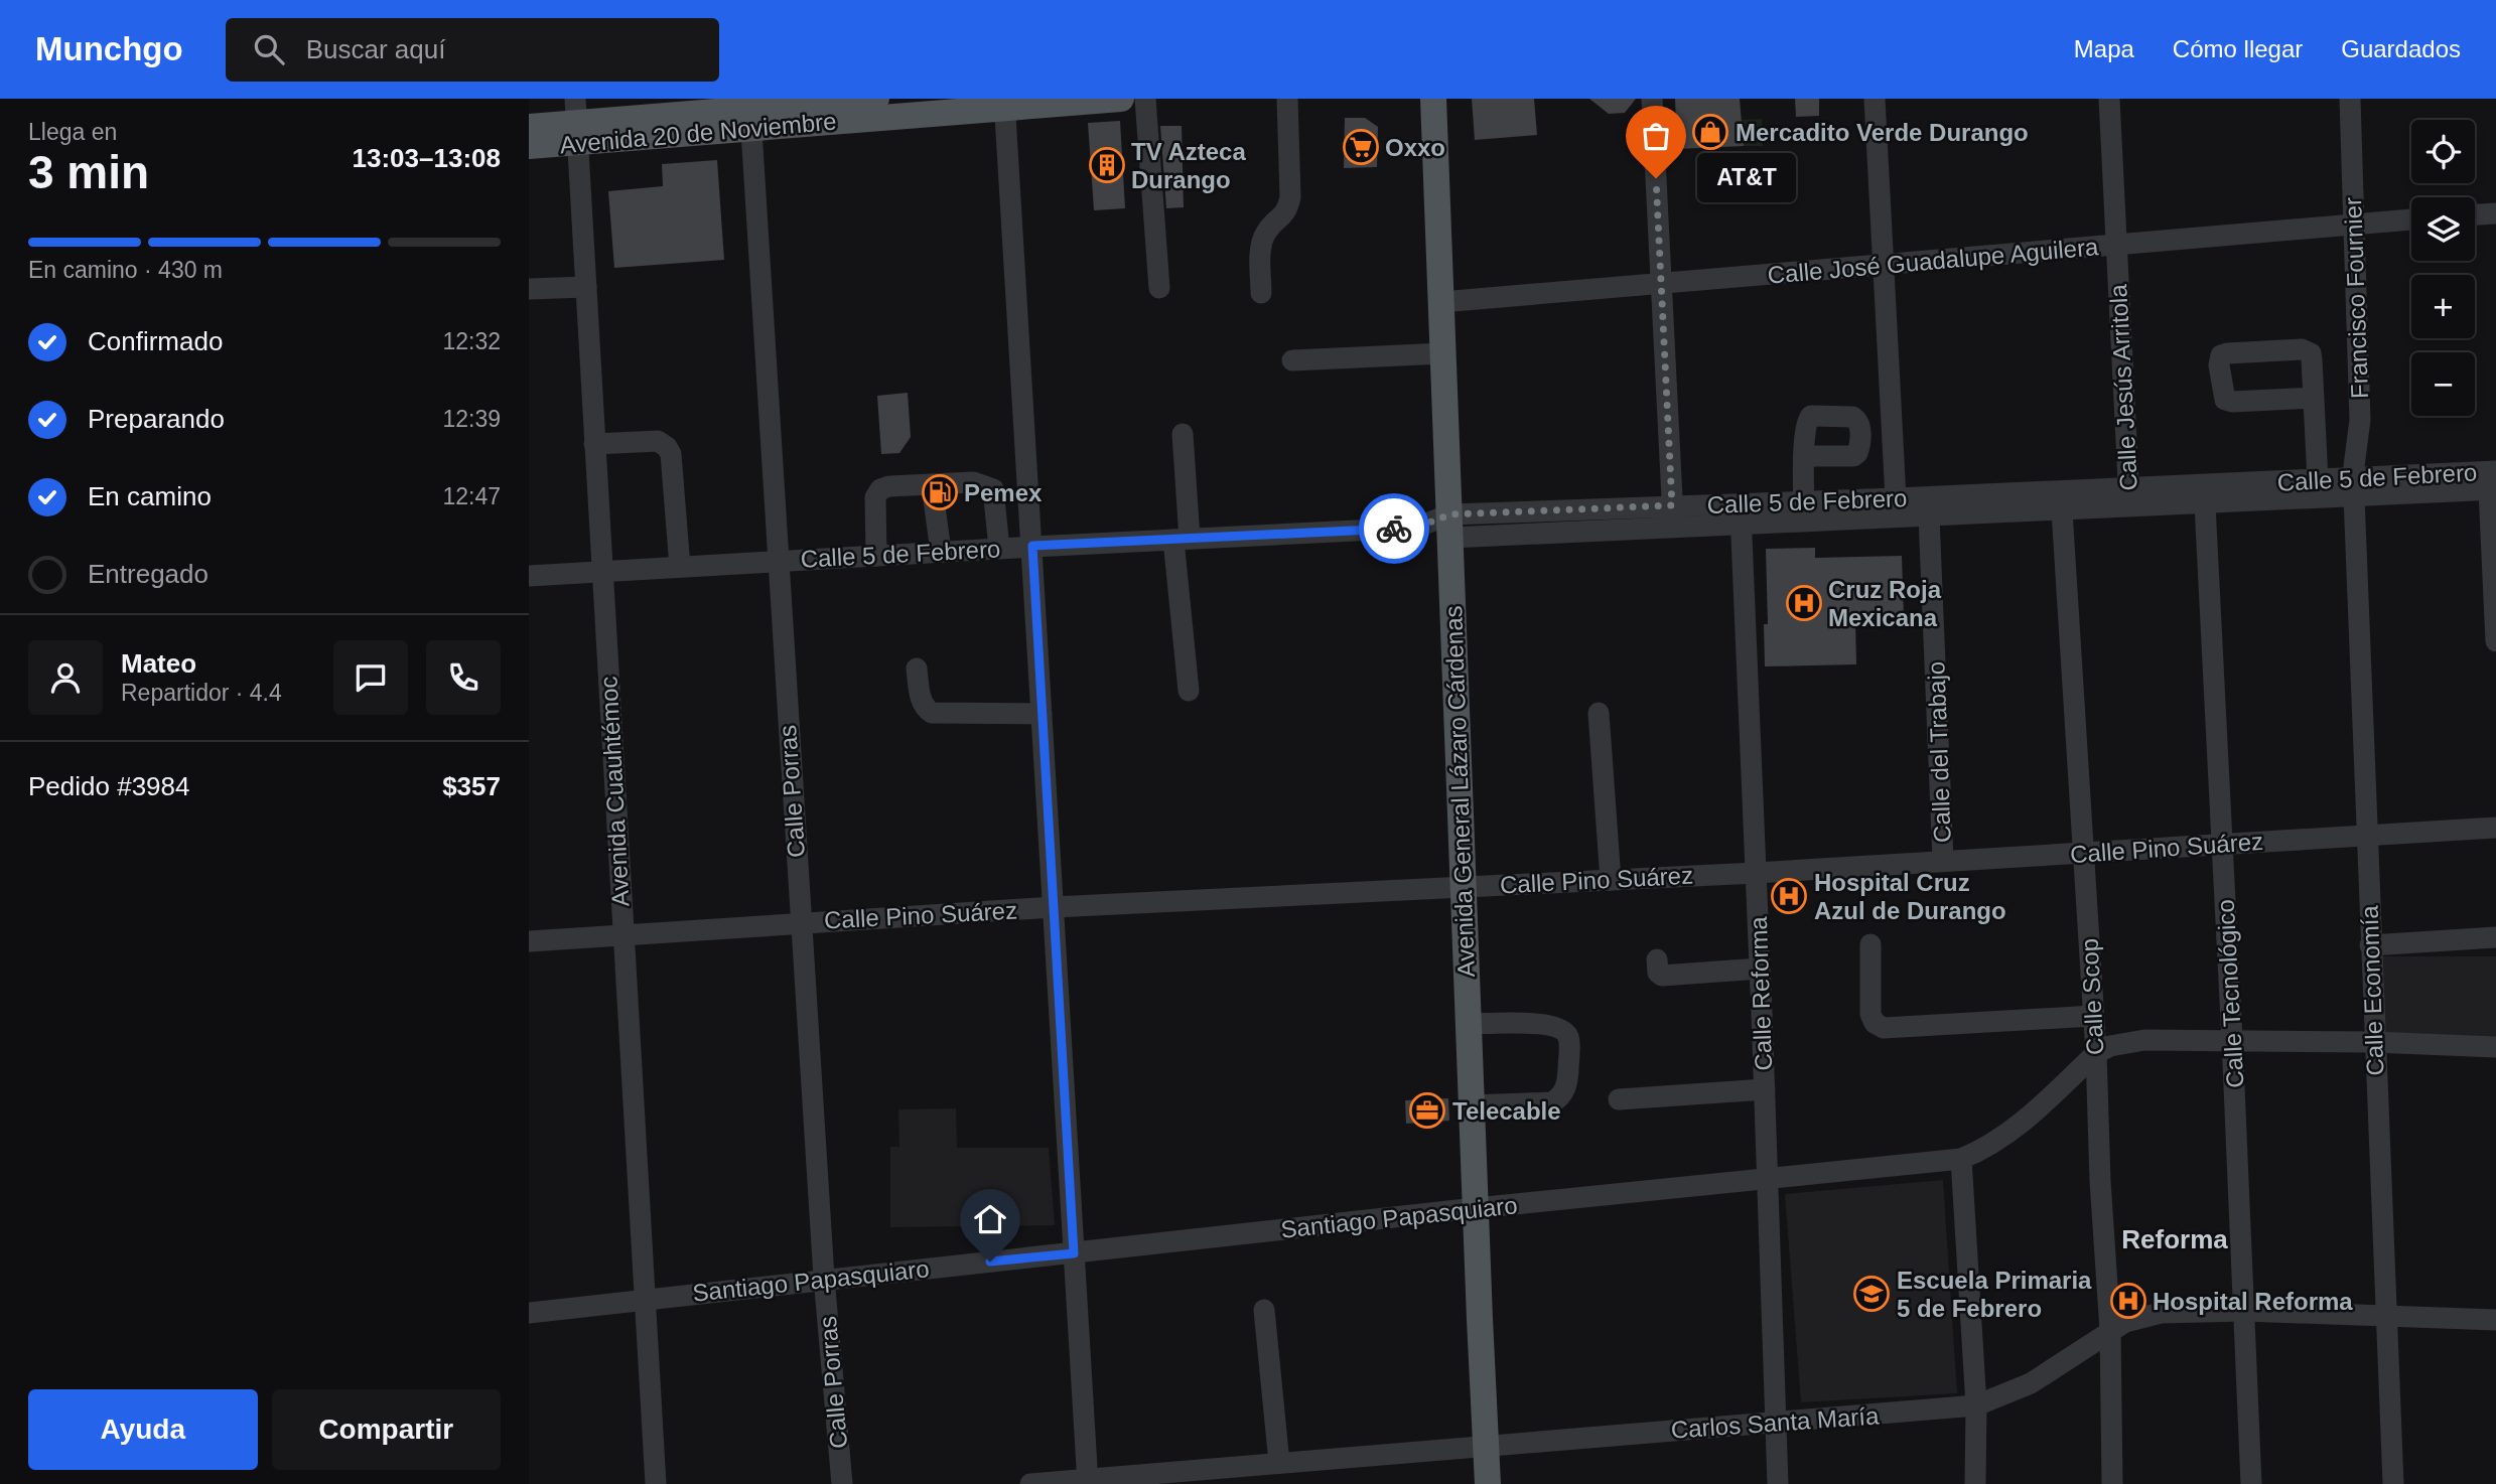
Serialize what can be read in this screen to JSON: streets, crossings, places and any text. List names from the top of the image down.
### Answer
{
  "streets": {
    "main road": ["Avenida 20 de Noviembre", "Avenida General Lázaro Cárdenas"],
    "street": [
      "Calle José Guadalupe Aguilera",
      "Francisco Fournier",
      "Calle Jesús Arritola",
      "Calle 5 de Febrero",
      "Calle del Trabajo",
      "Avenida Cuauhtémoc",
      "Calle Porras",
      "Calle Pino Suárez",
      "Calle Economía",
      "Calle Reforma",
      "Calle Tecnológico",
      "Calle Scop",
      "Santiago Papasquiaro",
      "Carlos Santa María"
    ]
  },
  "crossings": [
    ["Avenida 20 de Noviembre", "Avenida Cuauhtémoc"],
    ["Avenida 20 de Noviembre", "Calle Porras"],
    ["Calle José Guadalupe Aguilera", "Francisco Fournier"],
    ["Calle José Guadalupe Aguilera", "Calle Jesús Arritola"],
    ["Calle José Guadalupe Aguilera", "Avenida General Lázaro Cárdenas"],
    ["Francisco Fournier", "Calle 5 de Febrero"],
    ["Francisco Fournier", "Calle Economía"],
    ["Calle Jesús Arritola", "Calle 5 de Febrero"],
    ["Calle 5 de Febrero", "Calle del Trabajo"],
    ["Calle 5 de Febrero", "Avenida Cuauhtémoc"],
    ["Calle 5 de Febrero", "Calle Porras"],
    ["Calle 5 de Febrero", "Avenida General Lázaro Cárdenas"],
    ["Calle 5 de Febrero", "Calle Economía"],
    ["Calle 5 de Febrero", "Calle Reforma"],
    ["Calle 5 de Febrero", "Calle Tecnológico"],
    ["Calle 5 de Febrero", "Calle Scop"],
    ["Calle del Trabajo", "Calle Pino Suárez"],
    ["Avenida Cuauhtémoc", "Calle Pino Suárez"],
    ["Avenida Cuauhtémoc", "Santiago Papasquiaro"],
    ["Calle Porras", "Calle Pino Suárez"],
    ["Calle Porras", "Santiago Papasquiaro"],
    ["Avenida General Lázaro Cárdenas", "Calle Pino Suárez"],
    ["Avenida General Lázaro Cárdenas", "Santiago Papasquiaro"],
    ["Avenida General Lázaro Cárdenas", "Carlos Santa María"],
    ["Calle Pino Suárez", "Calle Economía"],
    ["Calle Pino Suárez", "Calle Reforma"],
    ["Calle Pino Suárez", "Calle Tecnológico"],
    ["Calle Pino Suárez", "Calle Scop"],
    ["Calle Economía", "Santiago Papasquiaro"],
    ["Calle Economía", "Carlos Santa María"],
    ["Calle Reforma", "Santiago Papasquiaro"],
    ["Calle Reforma", "Carlos Santa María"],
    ["Calle Tecnológico", "Santiago Papasquiaro"],
    ["Calle Tecnológico", "Carlos Santa María"],
    ["Calle Scop", "Santiago Papasquiaro"],
    ["Calle Scop", "Carlos Santa María"]
  ],
  "districts": ["Reforma"],
  "places": {
    "shop": ["Mercadito Verde Durango"],
    "supermarket": ["Oxxo"],
    "building": ["TV Azteca Durango"],
    "other": ["AT&T"],
    "fuel station": ["Pemex"],
    "hospital": ["Cruz Roja Mexicana", "Hospital Cruz Azul de Durango", "Hospital Reforma"],
    "office": ["Telecable"],
    "school or university": ["Escuela Primaria 5 de Febrero"]
  },
  "page": {
    "header": "Munchgo",
    "search": "Buscar aquí",
    "nav": ["Mapa", "Cómo llegar", "Guardados"],
    "heading": ["3 min", "Llega en", "13:03–13:08"],
    "panel": [
      "Mateo",
      "Repartidor · 4.4",
      "Pedido #3984",
      "$357"
    ],
    "map_buttons": ["+", "−"],
    "bubble": "AT&T",
    "bar": "En camino · 430 m",
    "list": [
      ["Confirmado", "12:32"],
      ["Preparando", "12:39"],
      ["En camino", "12:47"],
      "Entregado"
    ],
    "buttons": ["Ayuda", "Compartir"]
  }
}
